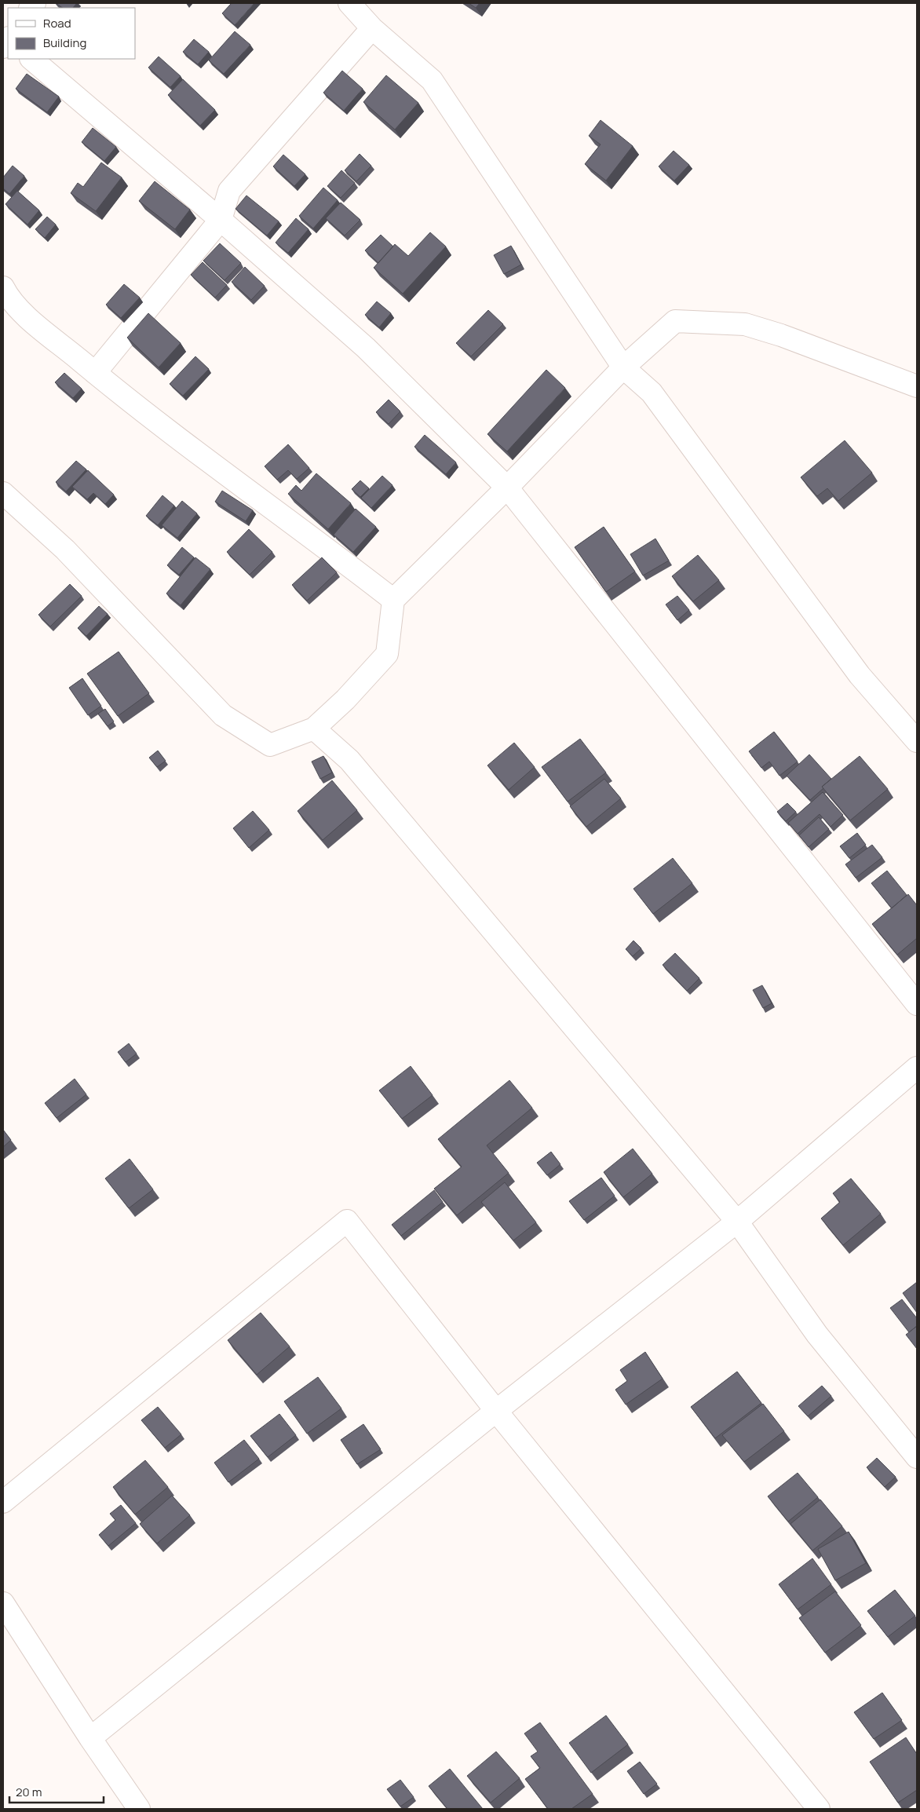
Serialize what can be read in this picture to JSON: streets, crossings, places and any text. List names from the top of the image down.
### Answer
{
  "legend": ["Road", "Building"],
  "scale_bar": "20 m"
}
